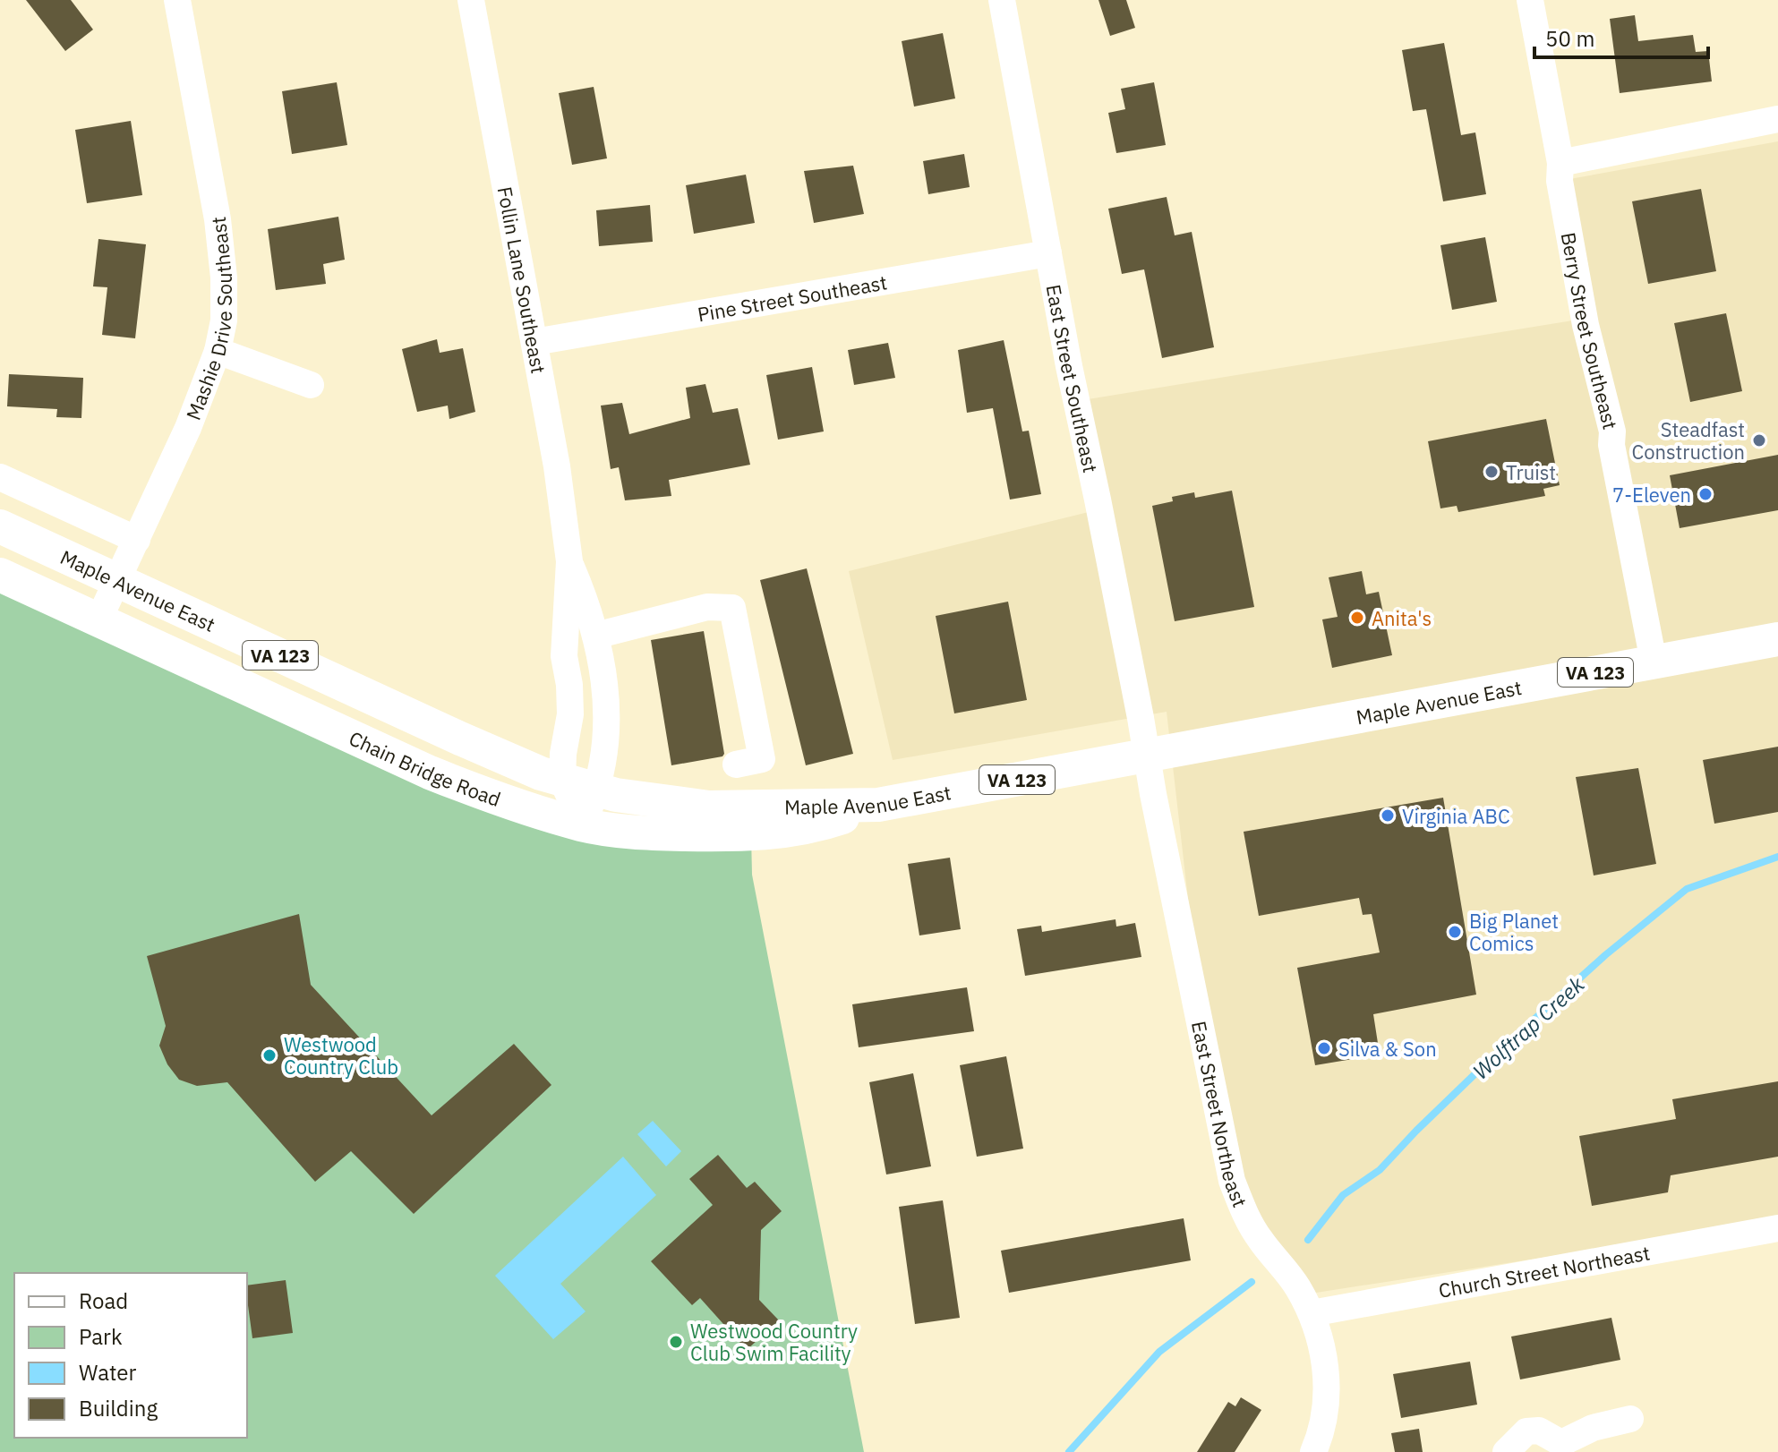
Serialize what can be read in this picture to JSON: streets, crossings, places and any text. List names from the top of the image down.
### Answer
{
  "streets": {
    "main road": ["Maple Avenue East", "VA 123", "Chain Bridge Road"],
    "street": [
      "Follin Lane Southeast",
      "Pine Street Southeast",
      "Mashie Drive Southeast",
      "Berry Street Southeast",
      "East Street Southeast",
      "East Street Northeast",
      "Church Street Northeast"
    ]
  },
  "crossings": [
    ["Follin Lane Southeast", "Pine Street Southeast"],
    ["Follin Lane Southeast", "Maple Avenue East"],
    ["Follin Lane Southeast", "Chain Bridge Road"],
    ["Pine Street Southeast", "East Street Southeast"],
    ["Mashie Drive Southeast", "Maple Avenue East"],
    ["Mashie Drive Southeast", "Chain Bridge Road"],
    ["Berry Street Southeast", "Maple Avenue East"],
    ["East Street Southeast", "Maple Avenue East"],
    ["East Street Southeast", "East Street Northeast"],
    ["Maple Avenue East", "Chain Bridge Road"],
    ["Maple Avenue East", "East Street Northeast"],
    ["East Street Northeast", "Church Street Northeast"]
  ],
  "water": ["Wolftrap Creek"],
  "places": [
    "Steadfast Construction",
    "Truist",
    "7-Eleven",
    "Anita's",
    "Virginia ABC",
    "Big Planet Comics",
    "Silva & Son",
    "Westwood Country Club",
    "Westwood Country Club Swim Facility"
  ],
  "legend": [
    "Road",
    "Park",
    "Water",
    "Building"
  ],
  "scale_bar": "50 m"
}
